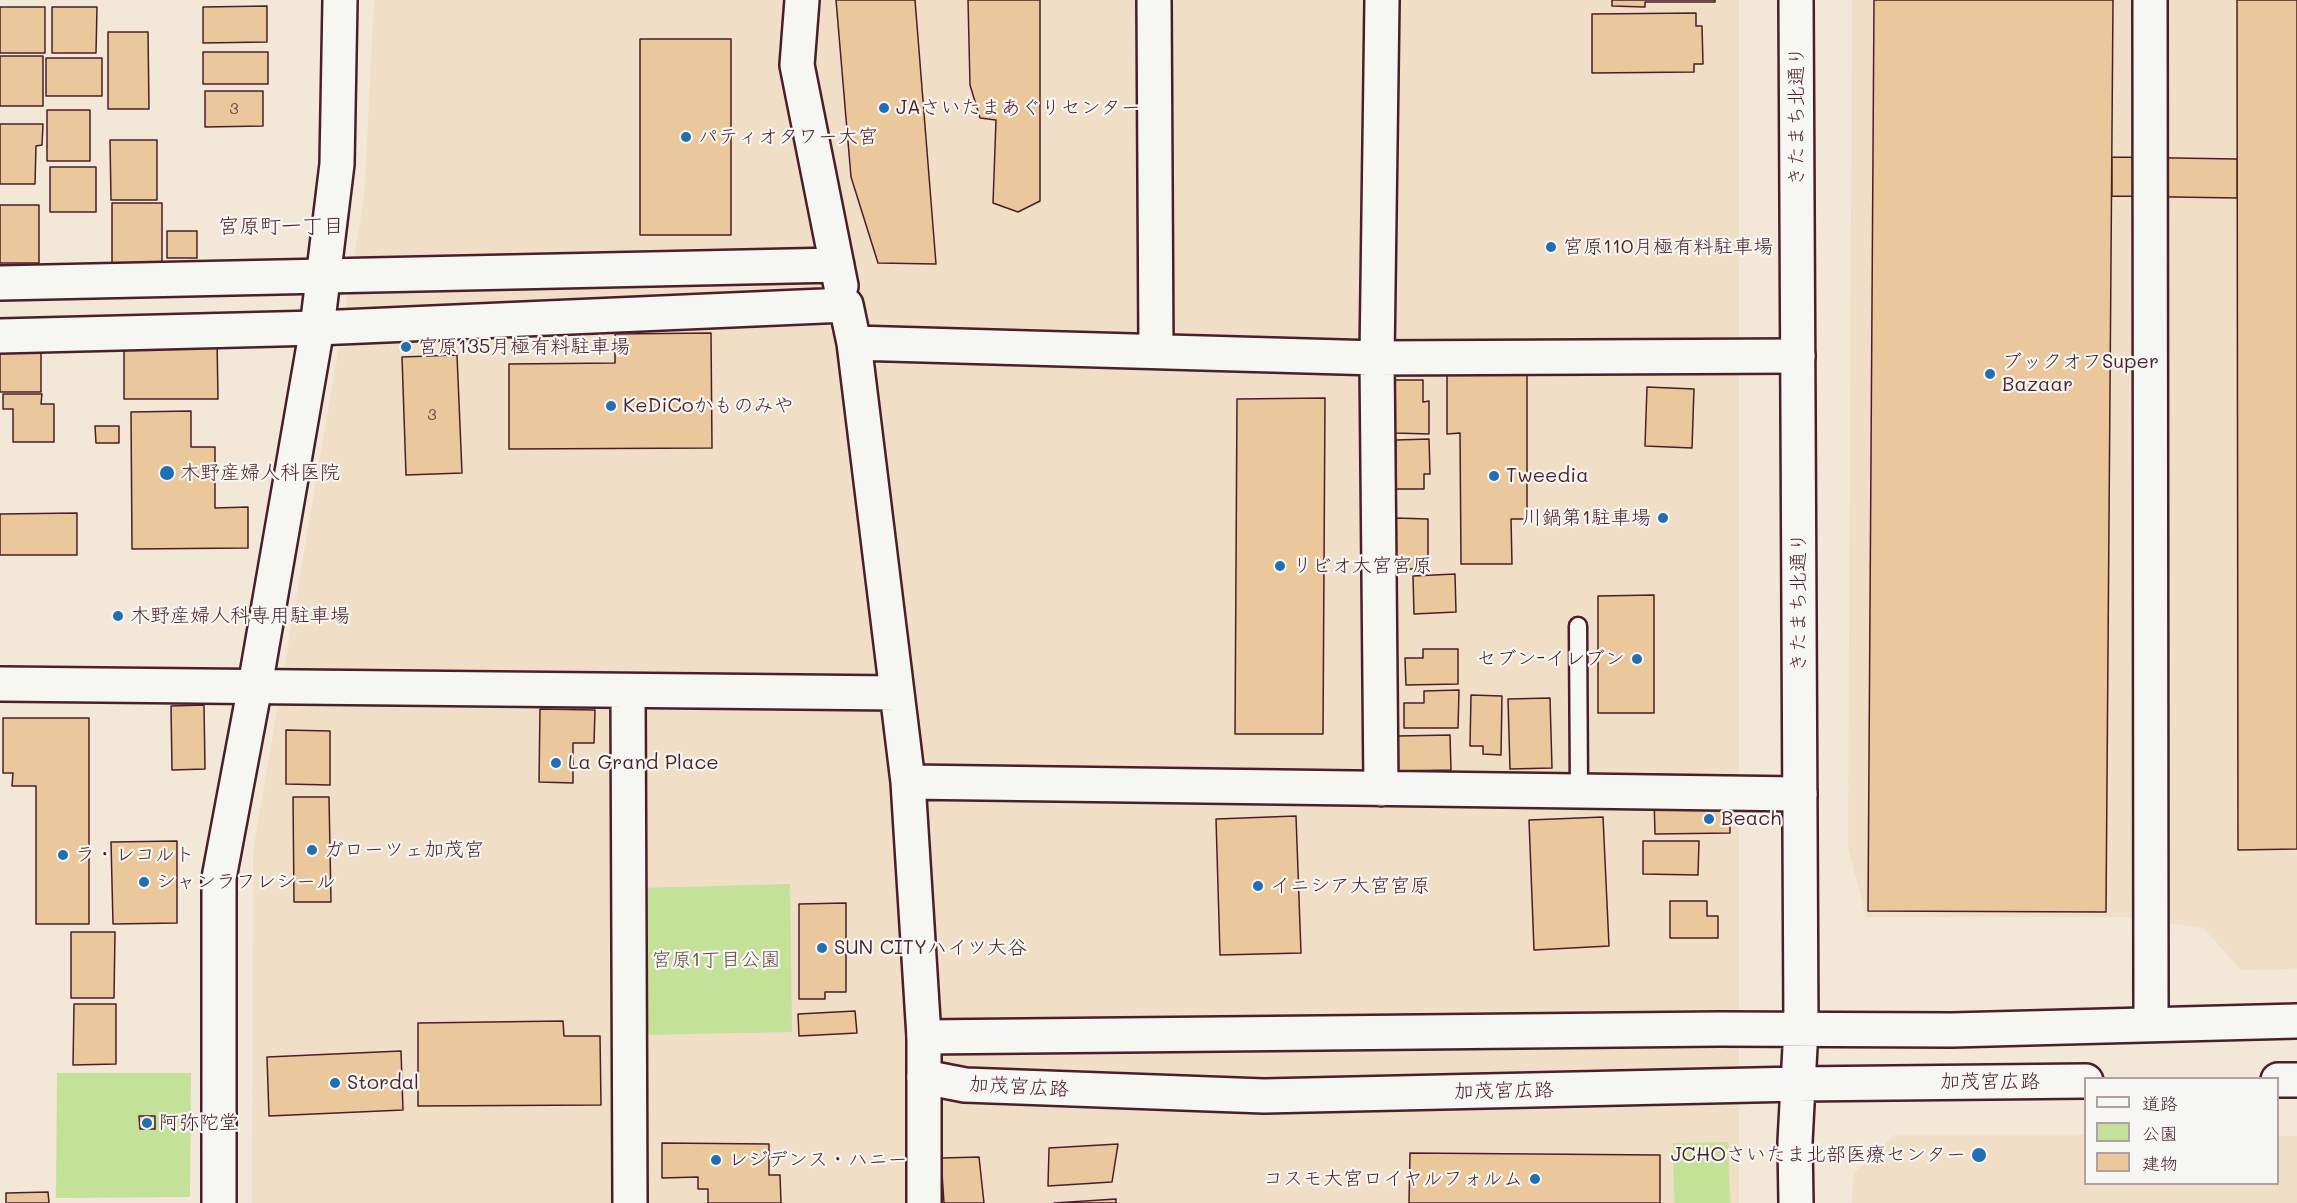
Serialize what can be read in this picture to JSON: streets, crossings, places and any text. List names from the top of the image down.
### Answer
{
  "streets": {
    "street": ["きたまち北通り", "加茂宮広路"]
  },
  "crossings": [
    ["きたまち北通り", "加茂宮広路"]
  ],
  "districts": ["宮原町一丁目"],
  "parks": ["宮原1丁目公園"],
  "places": [
    "JAさいたまあぐりセンター",
    "パティオタワー大宮",
    "宮原110月極有料駐車場",
    "宮原135月極有料駐車場",
    "ブックオフSuper Bazaar",
    "KeDiCoかものみや",
    "木野産婦人科医院",
    "Tweedia",
    "川鍋第1駐車場",
    "リビオ大宮宮原",
    "木野産婦人科専用駐車場",
    "セブン-イレブン",
    "La Grand Place",
    "Beach",
    "ガローツェ加茂宮",
    "ラ・レコルト",
    "シャンラフレシール",
    "イニシア大宮宮原",
    "SUN CITYハイツ大谷",
    "Stordal",
    "阿弥陀堂",
    "JCHOさいたま北部医療センター",
    "レジデンス・ハニー",
    "コスモ大宮ロイヤルフォルム"
  ],
  "house_numbers": ["3", "3"],
  "legend": ["道路", "公園", "建物"]
}
